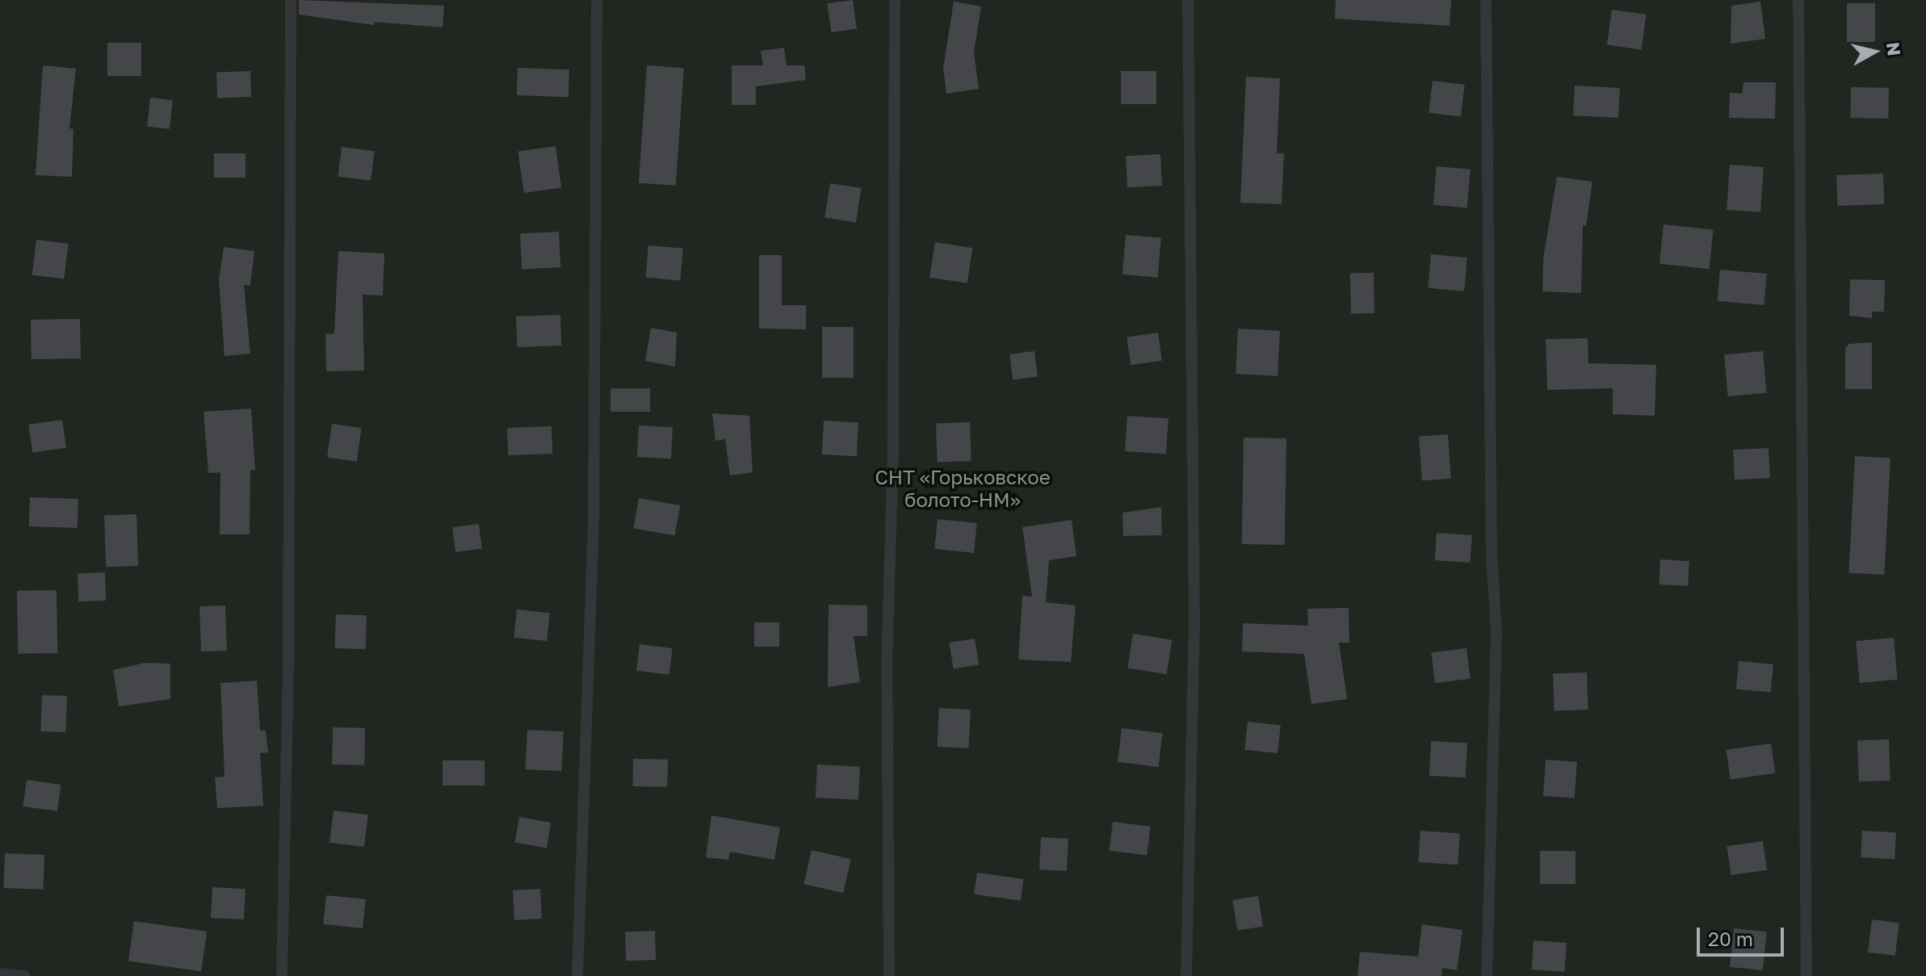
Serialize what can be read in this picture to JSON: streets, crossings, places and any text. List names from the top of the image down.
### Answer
{
  "parks": ["СНТ «Горьковское болото-НМ»"],
  "scale_bar": "20 m",
  "north": "right"
}
